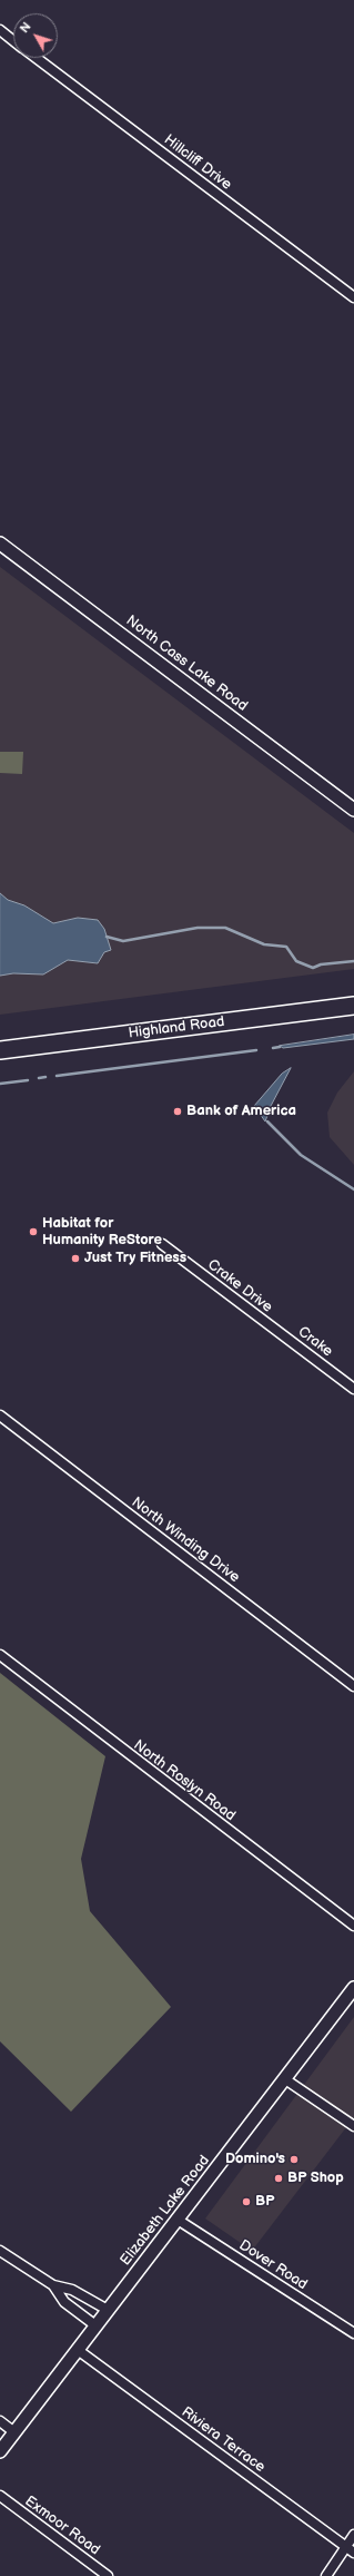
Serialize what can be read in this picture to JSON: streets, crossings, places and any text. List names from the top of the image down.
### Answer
{
  "streets": {
    "highway": ["Highland Road"],
    "main road": ["North Cass Lake Road", "Elizabeth Lake Road"],
    "street": [
      "Hillcliff Drive",
      "Crake Drive",
      "Crake",
      "North Winding Drive",
      "North Roslyn Road",
      "Dover Road",
      "Riviera Terrace",
      "Exmoor Road"
    ]
  },
  "crossings": [
    ["Crake Drive", "Crake"],
    ["Elizabeth Lake Road", "Dover Road"],
    ["Elizabeth Lake Road", "Riviera Terrace"]
  ],
  "places": [
    "Bank of America",
    "Habitat for Humanity ReStore",
    "Just Try Fitness",
    "Domino's",
    "BP Shop",
    "BP"
  ],
  "north": "top left"
}
